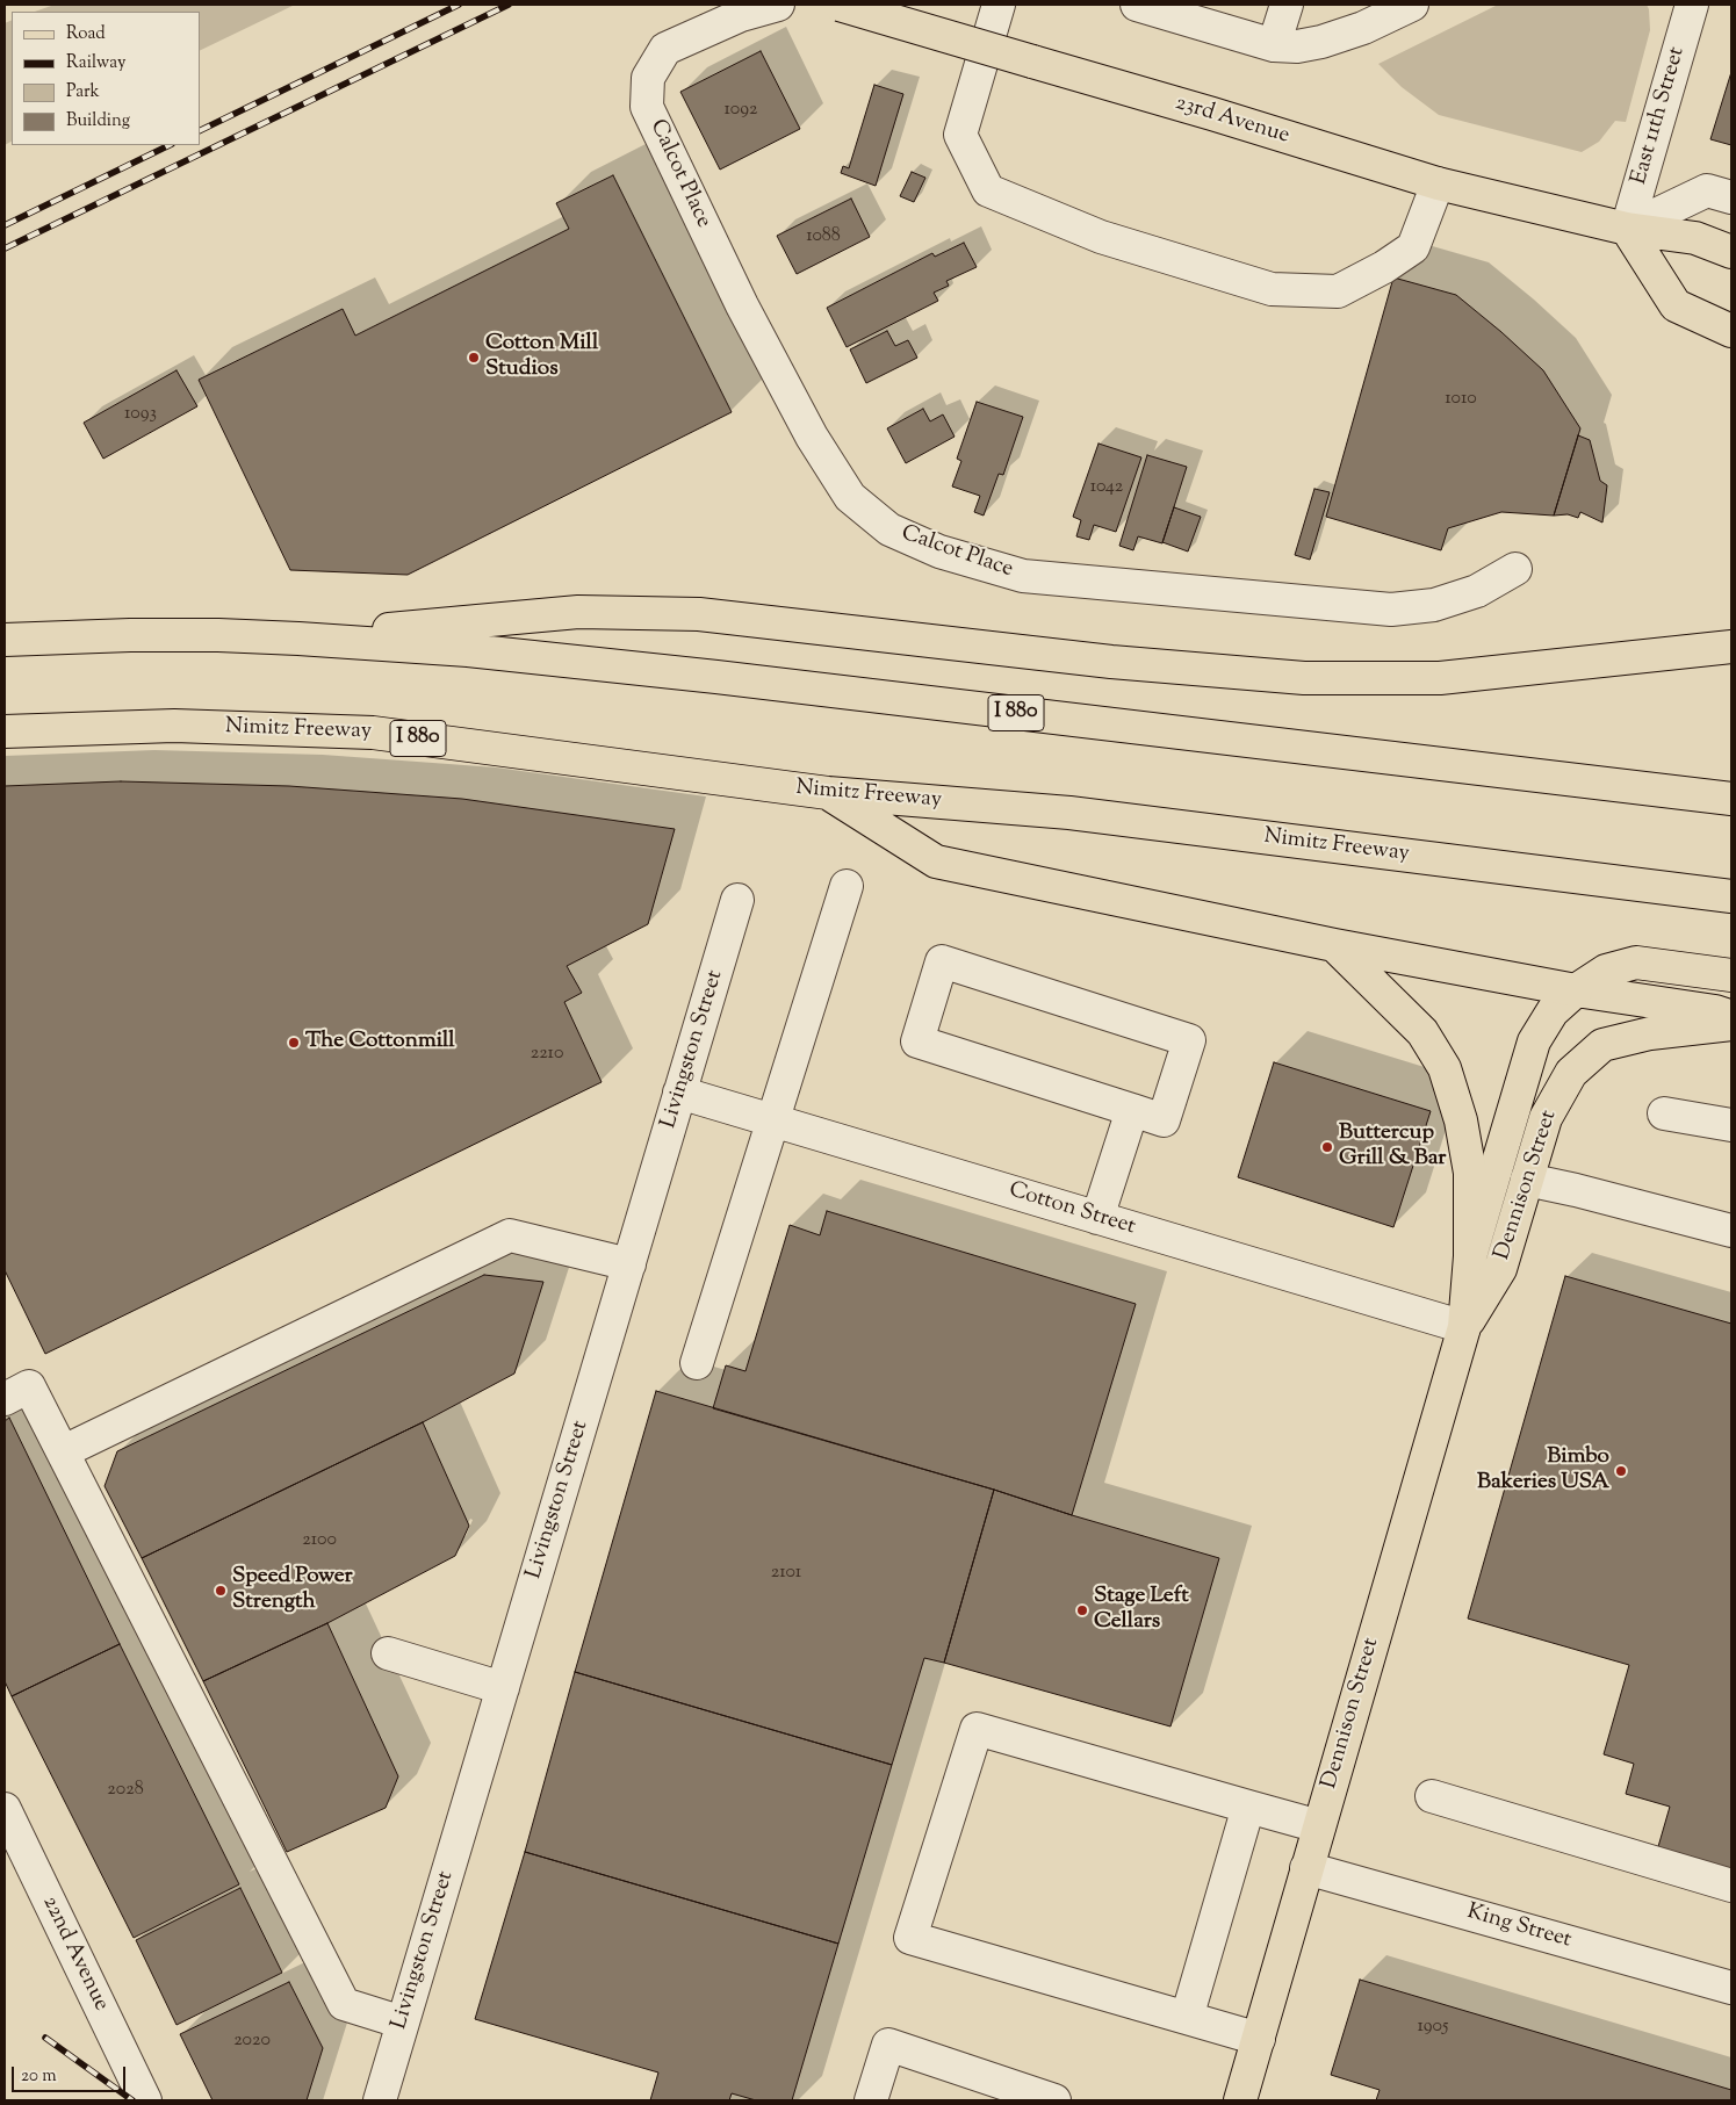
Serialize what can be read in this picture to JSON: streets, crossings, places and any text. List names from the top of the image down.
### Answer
{
  "streets": {
    "main road": [
      "23rd Avenue",
      "I 880",
      "Nimitz Freeway",
      "Dennison Street"
    ],
    "street": [
      "East 11th Street",
      "Calcot Place",
      "Livingston Street",
      "Cotton Street",
      "King Street",
      "22nd Avenue"
    ]
  },
  "crossings": [
    ["East 11th Street", "23rd Avenue"],
    ["Livingston Street", "Cotton Street"],
    ["Dennison Street", "Cotton Street"],
    ["Dennison Street", "King Street"]
  ],
  "places": [
    "Cotton Mill Studios",
    "The Cottonmill",
    "Buttercup Grill & Bar",
    "Bimbo Bakeries USA",
    "Speed Power Strength",
    "Stage Left Cellars"
  ],
  "house_numbers": [
    "1092",
    "1088",
    "1010",
    "1093",
    "1042",
    "2210",
    "2100",
    "2101",
    "2028",
    "1905",
    "2020"
  ],
  "legend": [
    "Road",
    "Railway",
    "Park",
    "Building"
  ],
  "scale_bar": "20 m"
}
